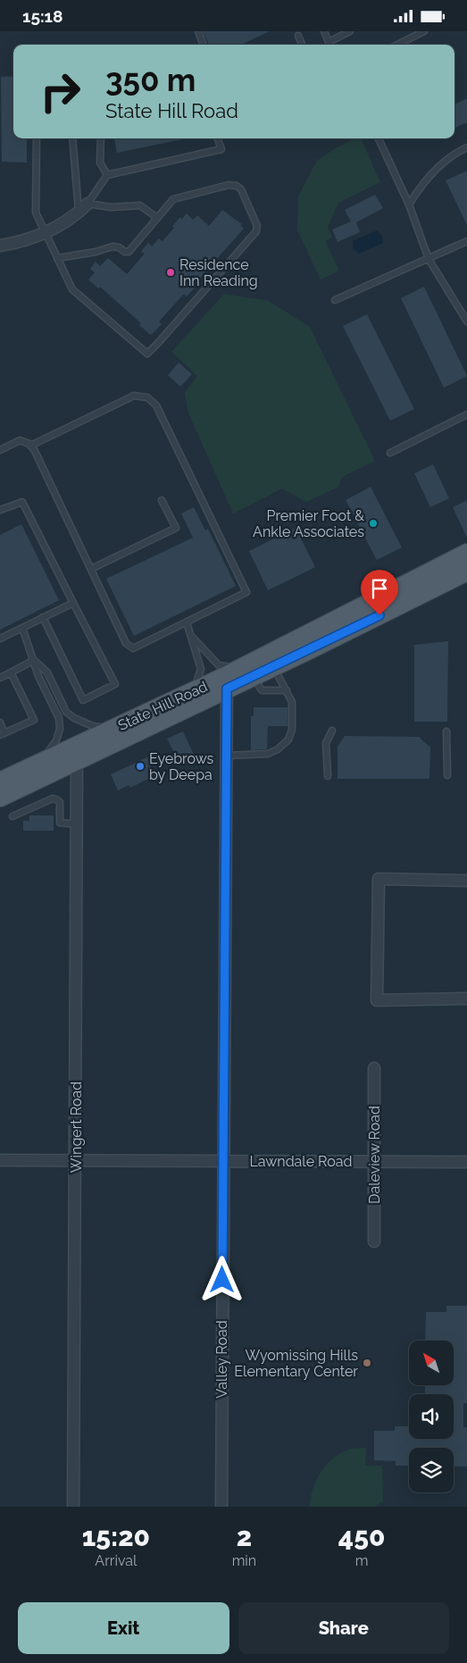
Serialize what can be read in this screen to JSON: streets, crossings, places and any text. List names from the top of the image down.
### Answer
{
  "streets": {
    "main road": ["State Hill Road"],
    "street": [
      "Wingert Road",
      "Daleview Road",
      "Lawndale Road",
      "Valley Road"
    ]
  },
  "crossings": [
    ["State Hill Road", "Wingert Road"],
    ["State Hill Road", "Valley Road"],
    ["Wingert Road", "Lawndale Road"],
    ["Daleview Road", "Lawndale Road"],
    ["Lawndale Road", "Valley Road"]
  ],
  "places": [
    "Residence Inn Reading",
    "Premier Foot & Ankle Associates",
    "Eyebrows by Deepa",
    "Wyomissing Hills Elementary Center"
  ],
  "north": "top left",
  "page": {
    "status": "15:18",
    "turn": ["350 m", "State Hill Road"],
    "eta": [
      "15:20",
      "Arrival",
      "2",
      "min",
      "450",
      "m"
    ],
    "buttons": ["Exit", "Share"]
  }
}
